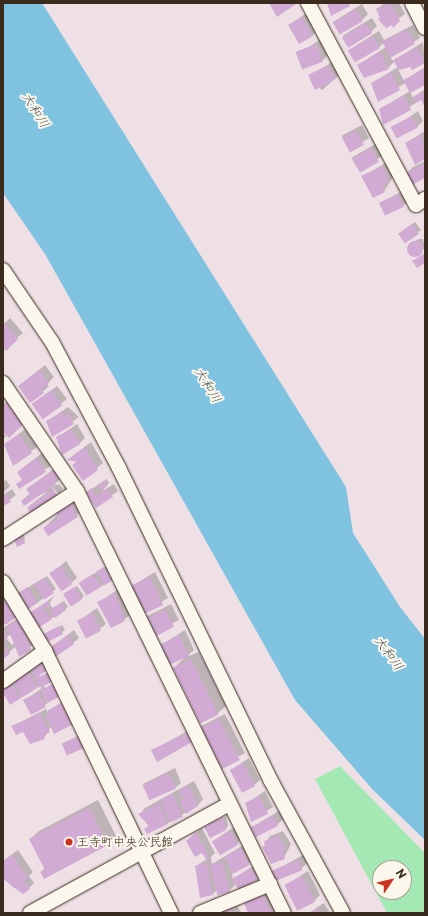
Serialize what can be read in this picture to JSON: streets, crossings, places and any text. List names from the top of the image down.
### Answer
{
  "water": ["大和川"],
  "places": ["王寺町中央公民館"],
  "north": "top right"
}
